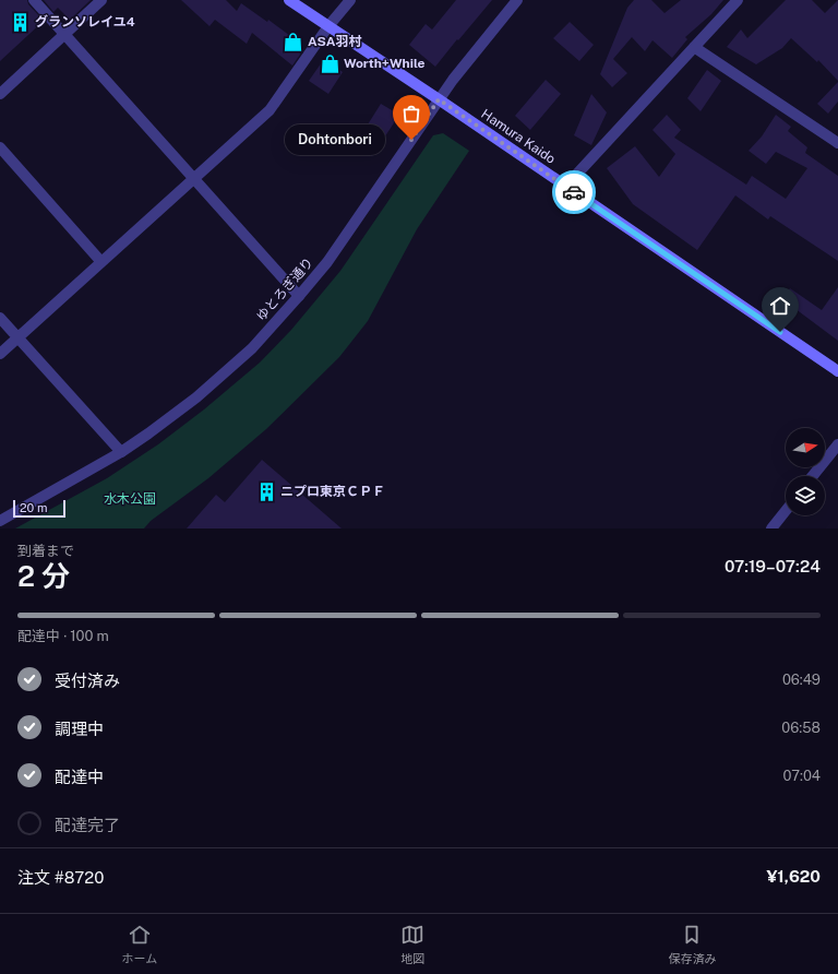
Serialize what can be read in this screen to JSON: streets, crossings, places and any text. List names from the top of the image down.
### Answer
{
  "streets": {
    "main road": ["Hamura Kaido"],
    "street": ["ゆとろぎ通り"]
  },
  "crossings": [
    ["Hamura Kaido", "ゆとろぎ通り"]
  ],
  "parks": ["水木公園"],
  "places": {
    "building": ["グランソレイユ4", "ニプロ東京ＣＰＦ"],
    "shop": ["ASA羽村", "Worth+While"],
    "other": ["Dohtonbori"]
  },
  "scale_bar": "20 m",
  "north": "right",
  "page": {
    "bubble": "Dohtonbori",
    "scale": "20 m",
    "heading": ["2 分", "到着まで", "07:19–07:24"],
    "panel": ["注文 #8720", "¥1,620"],
    "bar": "配達中 · 100 m",
    "list": [
      ["受付済み", "06:49"],
      ["調理中", "06:58"],
      ["配達中", "07:04"],
      "配達完了"
    ],
    "tabs": ["ホーム", "地図", "保存済み"]
  }
}
